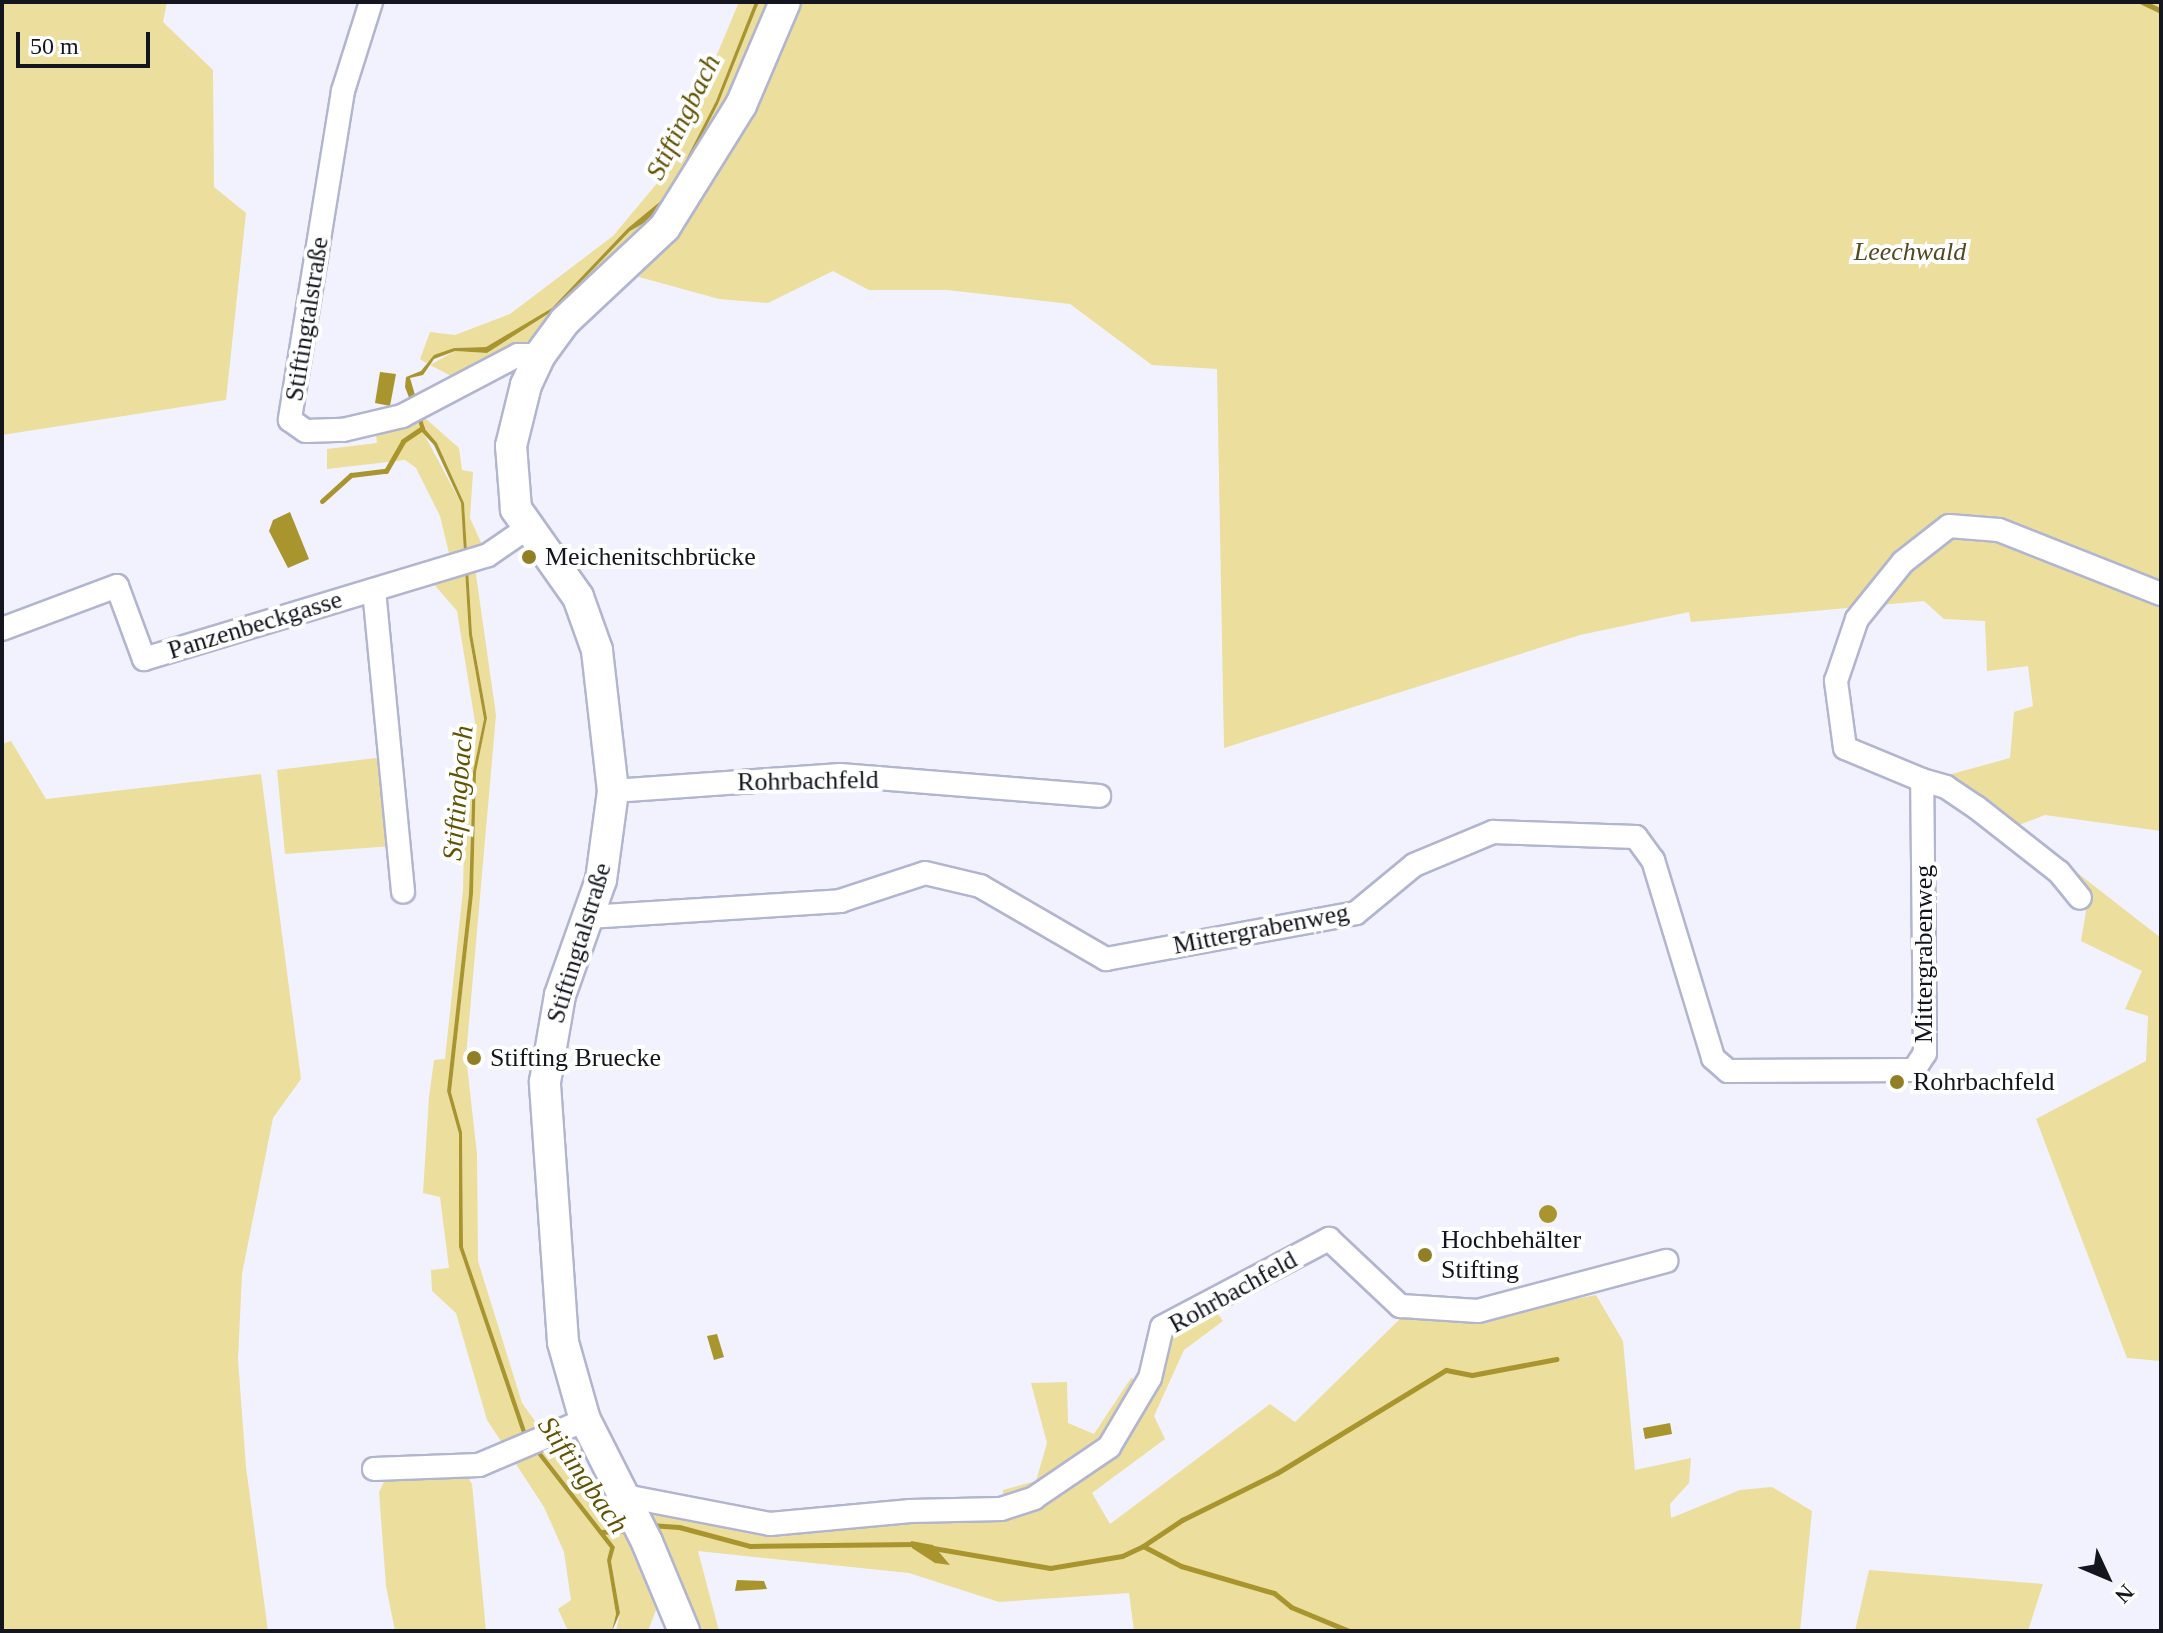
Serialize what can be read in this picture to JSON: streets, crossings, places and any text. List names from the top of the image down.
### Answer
{
  "streets": {
    "street": [
      "Stiftingtalstraße",
      "Panzenbeckgasse",
      "Rohrbachfeld",
      "Mittergrabenweg"
    ]
  },
  "crossings": [
    ["Stiftingtalstraße", "Panzenbeckgasse"],
    ["Stiftingtalstraße", "Rohrbachfeld"],
    ["Stiftingtalstraße", "Mittergrabenweg"]
  ],
  "water": ["Stiftingbach"],
  "parks": ["Leechwald"],
  "places": [
    "Meichenitschbrücke",
    "Stifting Bruecke",
    "Rohrbachfeld",
    "Hochbehälter Stifting"
  ],
  "scale_bar": "50 m",
  "north": "bottom right"
}
